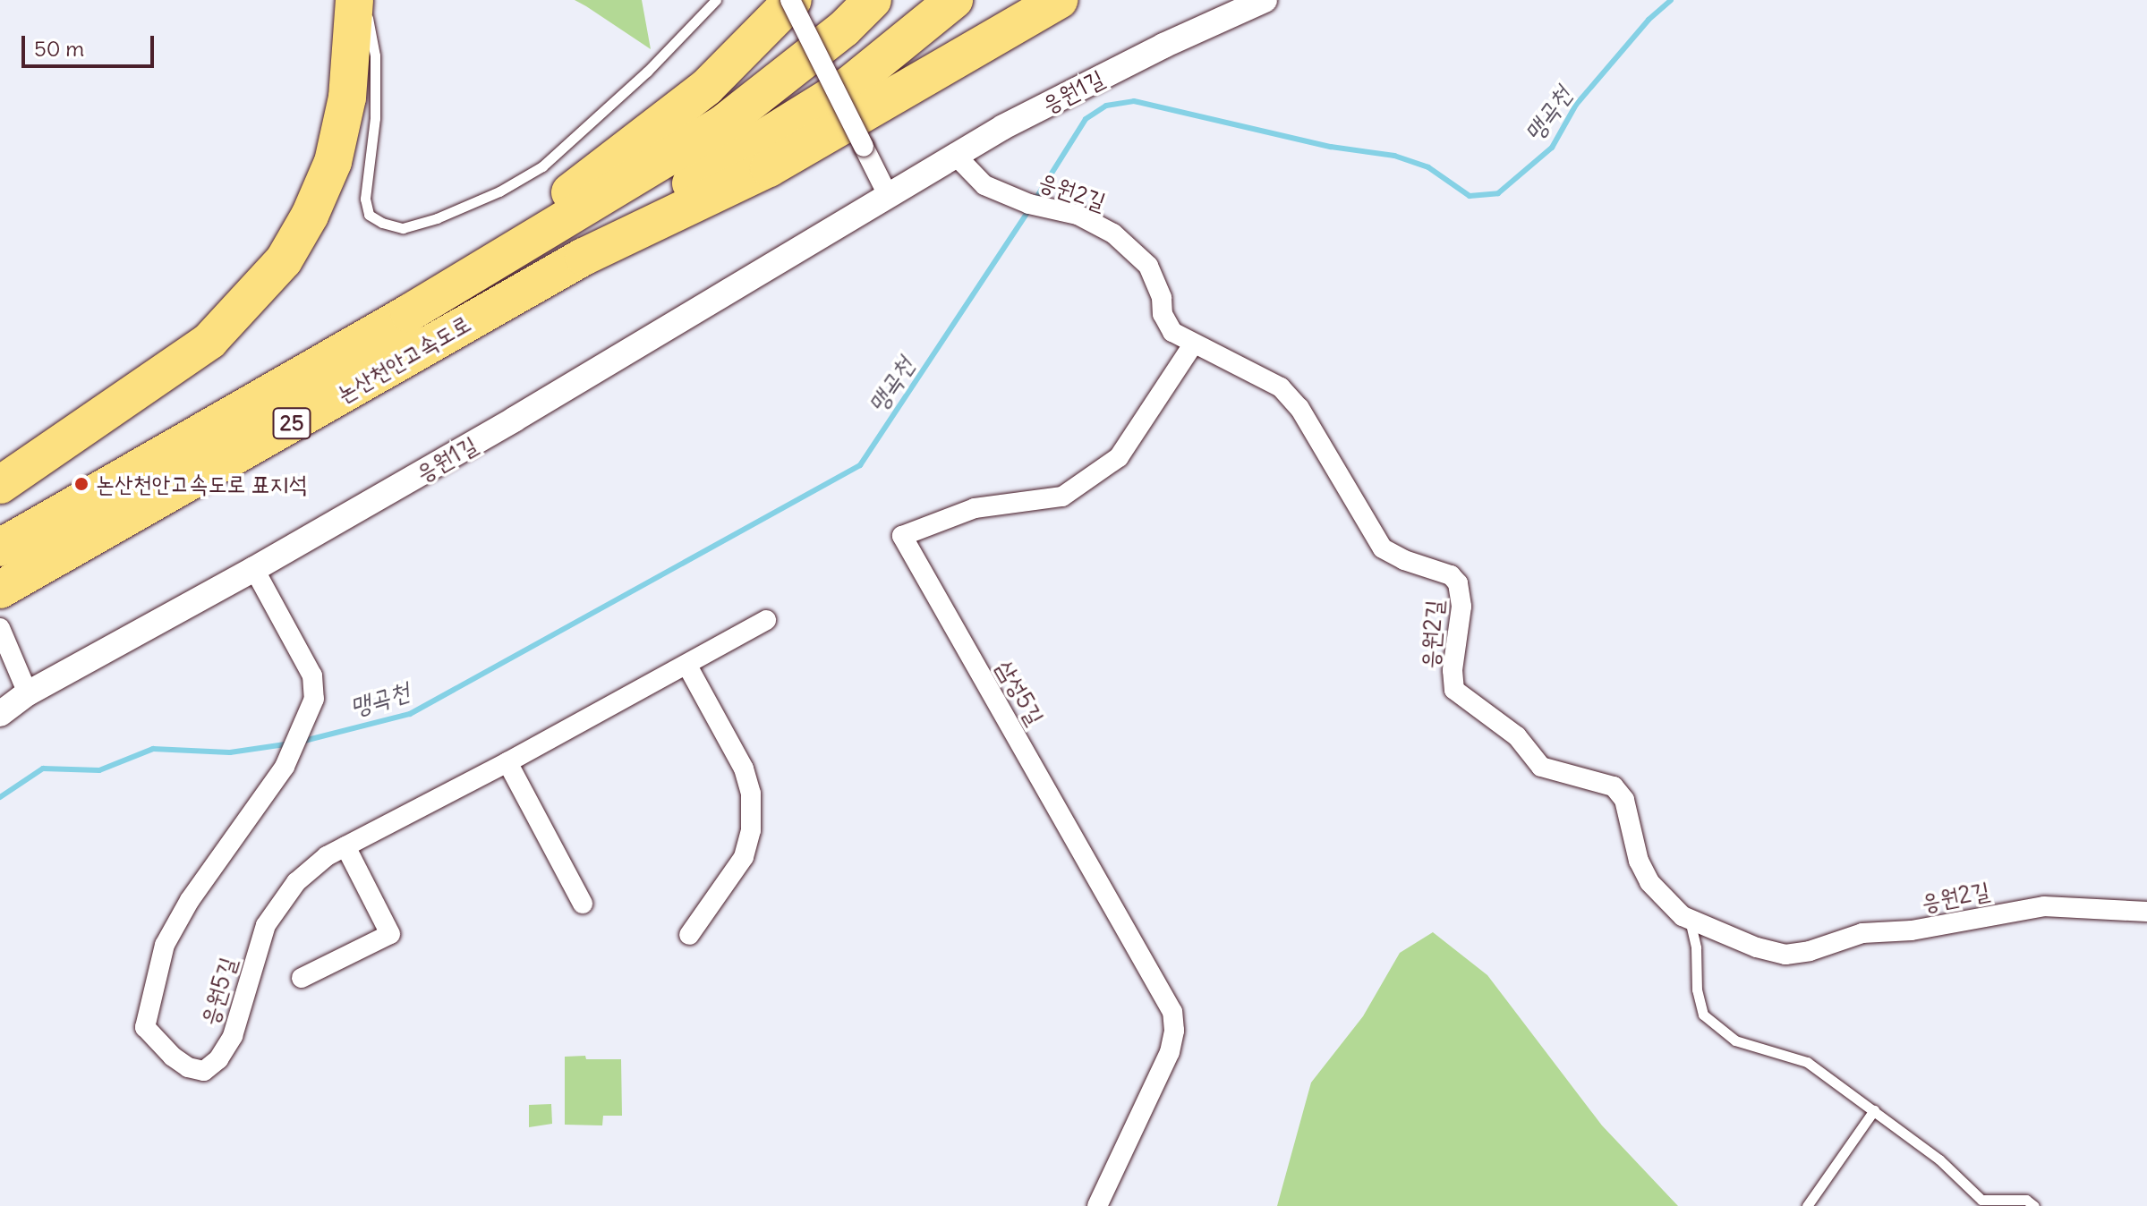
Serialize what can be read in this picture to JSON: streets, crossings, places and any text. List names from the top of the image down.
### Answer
{
  "streets": {
    "highway": ["논산천안고속도로", "25"],
    "street": [
      "응원1길",
      "응원2길",
      "삼성5길",
      "응원5길"
    ]
  },
  "crossings": [
    ["응원1길", "응원2길"],
    ["응원1길", "응원5길"],
    ["응원2길", "삼성5길"]
  ],
  "water": ["맹곡천"],
  "places": ["논산천안고속도로 표지석"],
  "scale_bar": "50 m"
}
